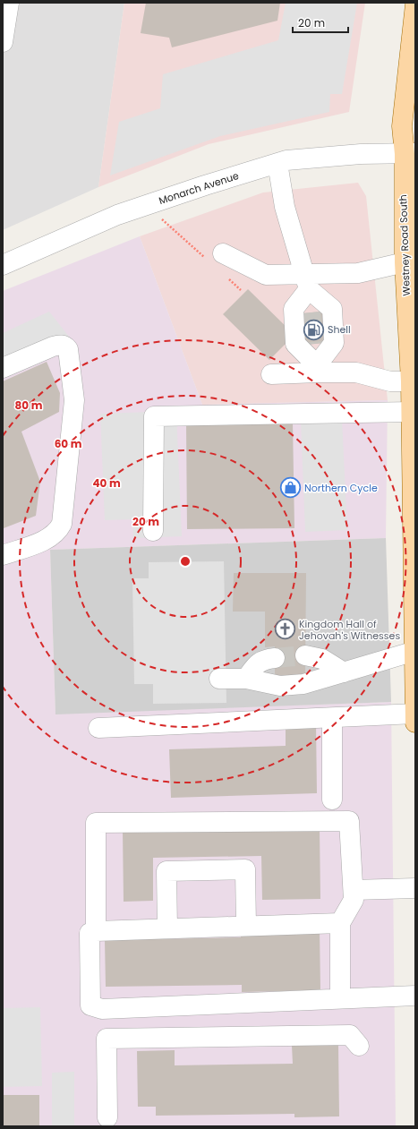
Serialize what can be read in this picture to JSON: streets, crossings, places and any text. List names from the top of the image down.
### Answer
{
  "streets": {
    "main road": ["Westney Road South"],
    "street": ["Monarch Avenue"]
  },
  "crossings": [
    ["Monarch Avenue", "Westney Road South"]
  ],
  "places": {
    "fuel station": ["Shell"],
    "shop": ["Northern Cycle"],
    "church": ["Kingdom Hall of Jehovah's Witnesses"]
  },
  "scale_bar": "20 m",
  "rings": [
    "80 m",
    "60 m",
    "40 m",
    "20 m"
  ]
}
